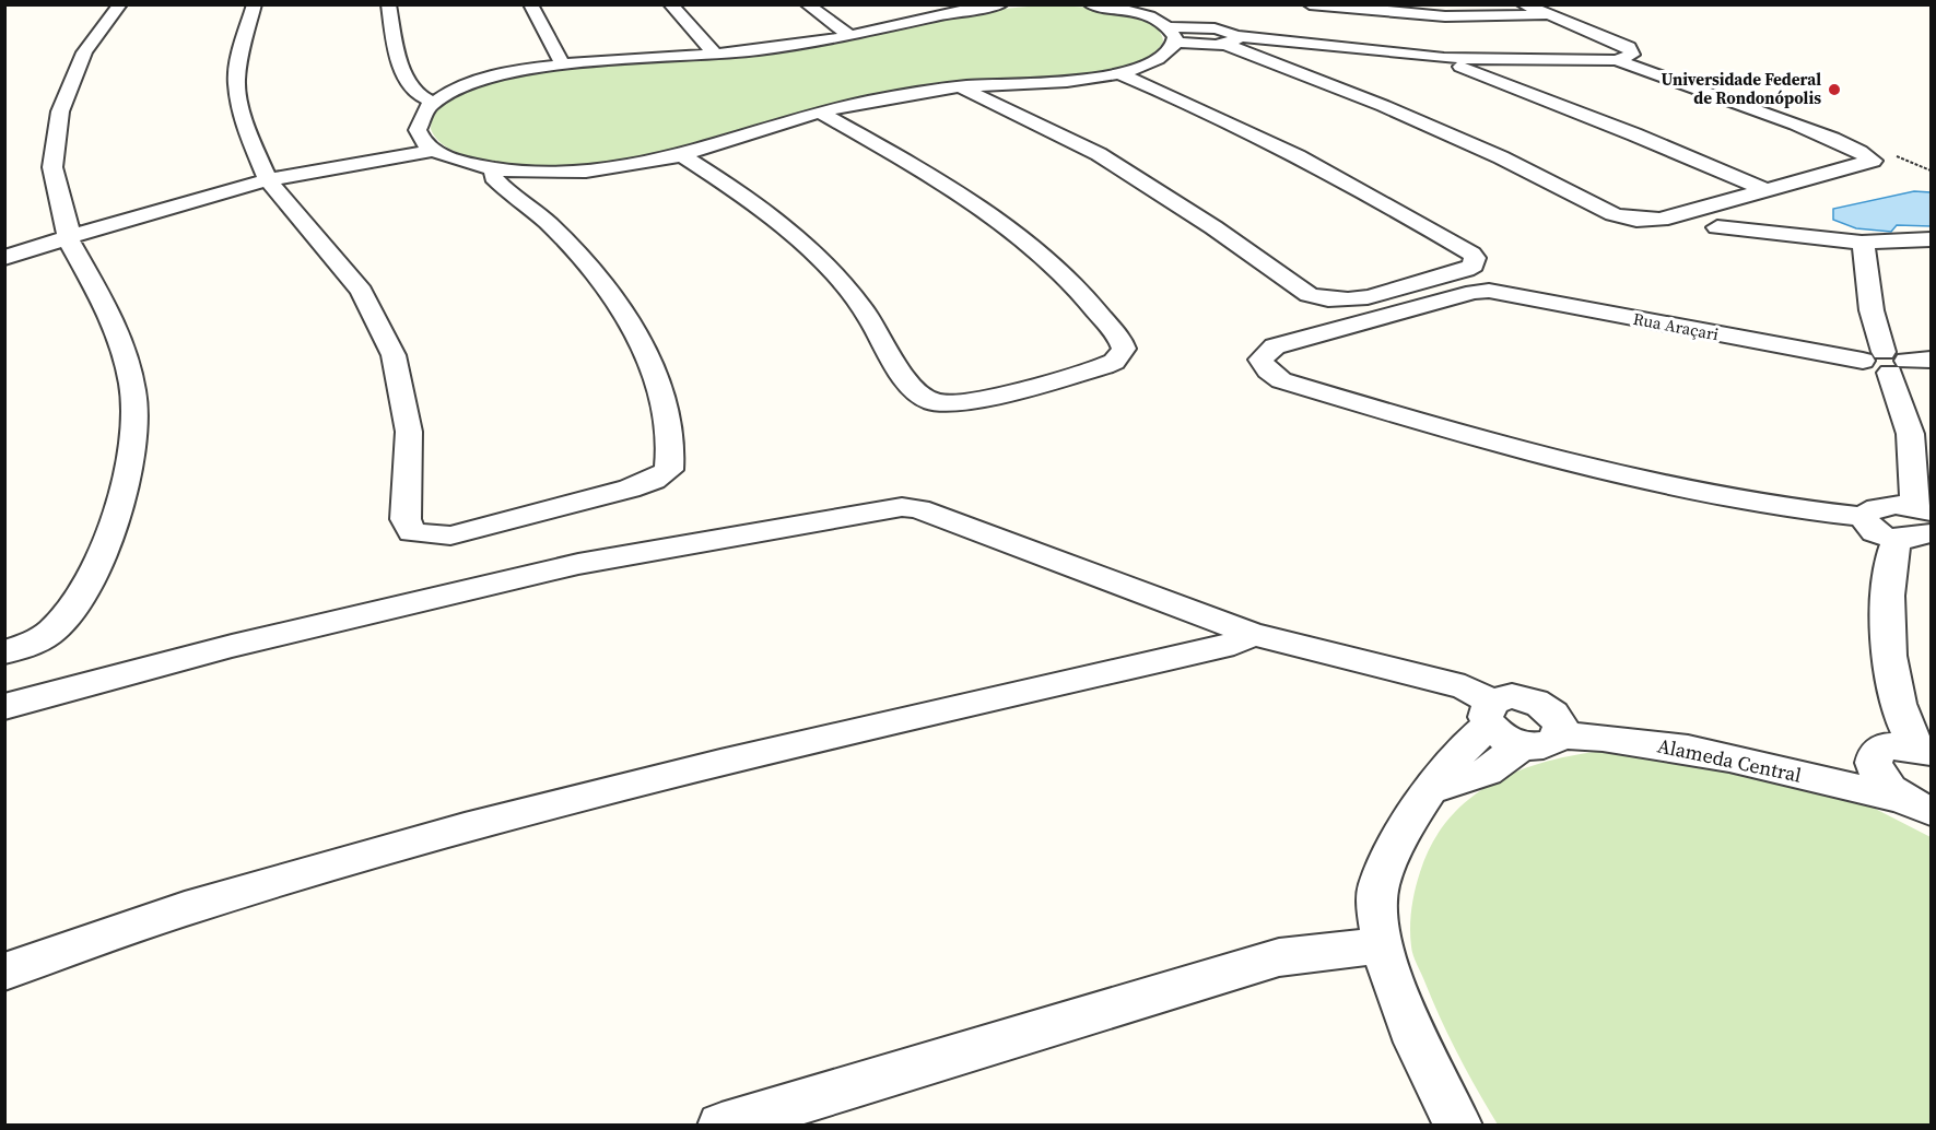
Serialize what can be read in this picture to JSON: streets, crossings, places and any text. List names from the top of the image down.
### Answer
{
  "streets": {
    "street": ["Rua Araçari", "Alameda Central"]
  },
  "places": ["Universidade Federal de Rondonópolis"]
}
